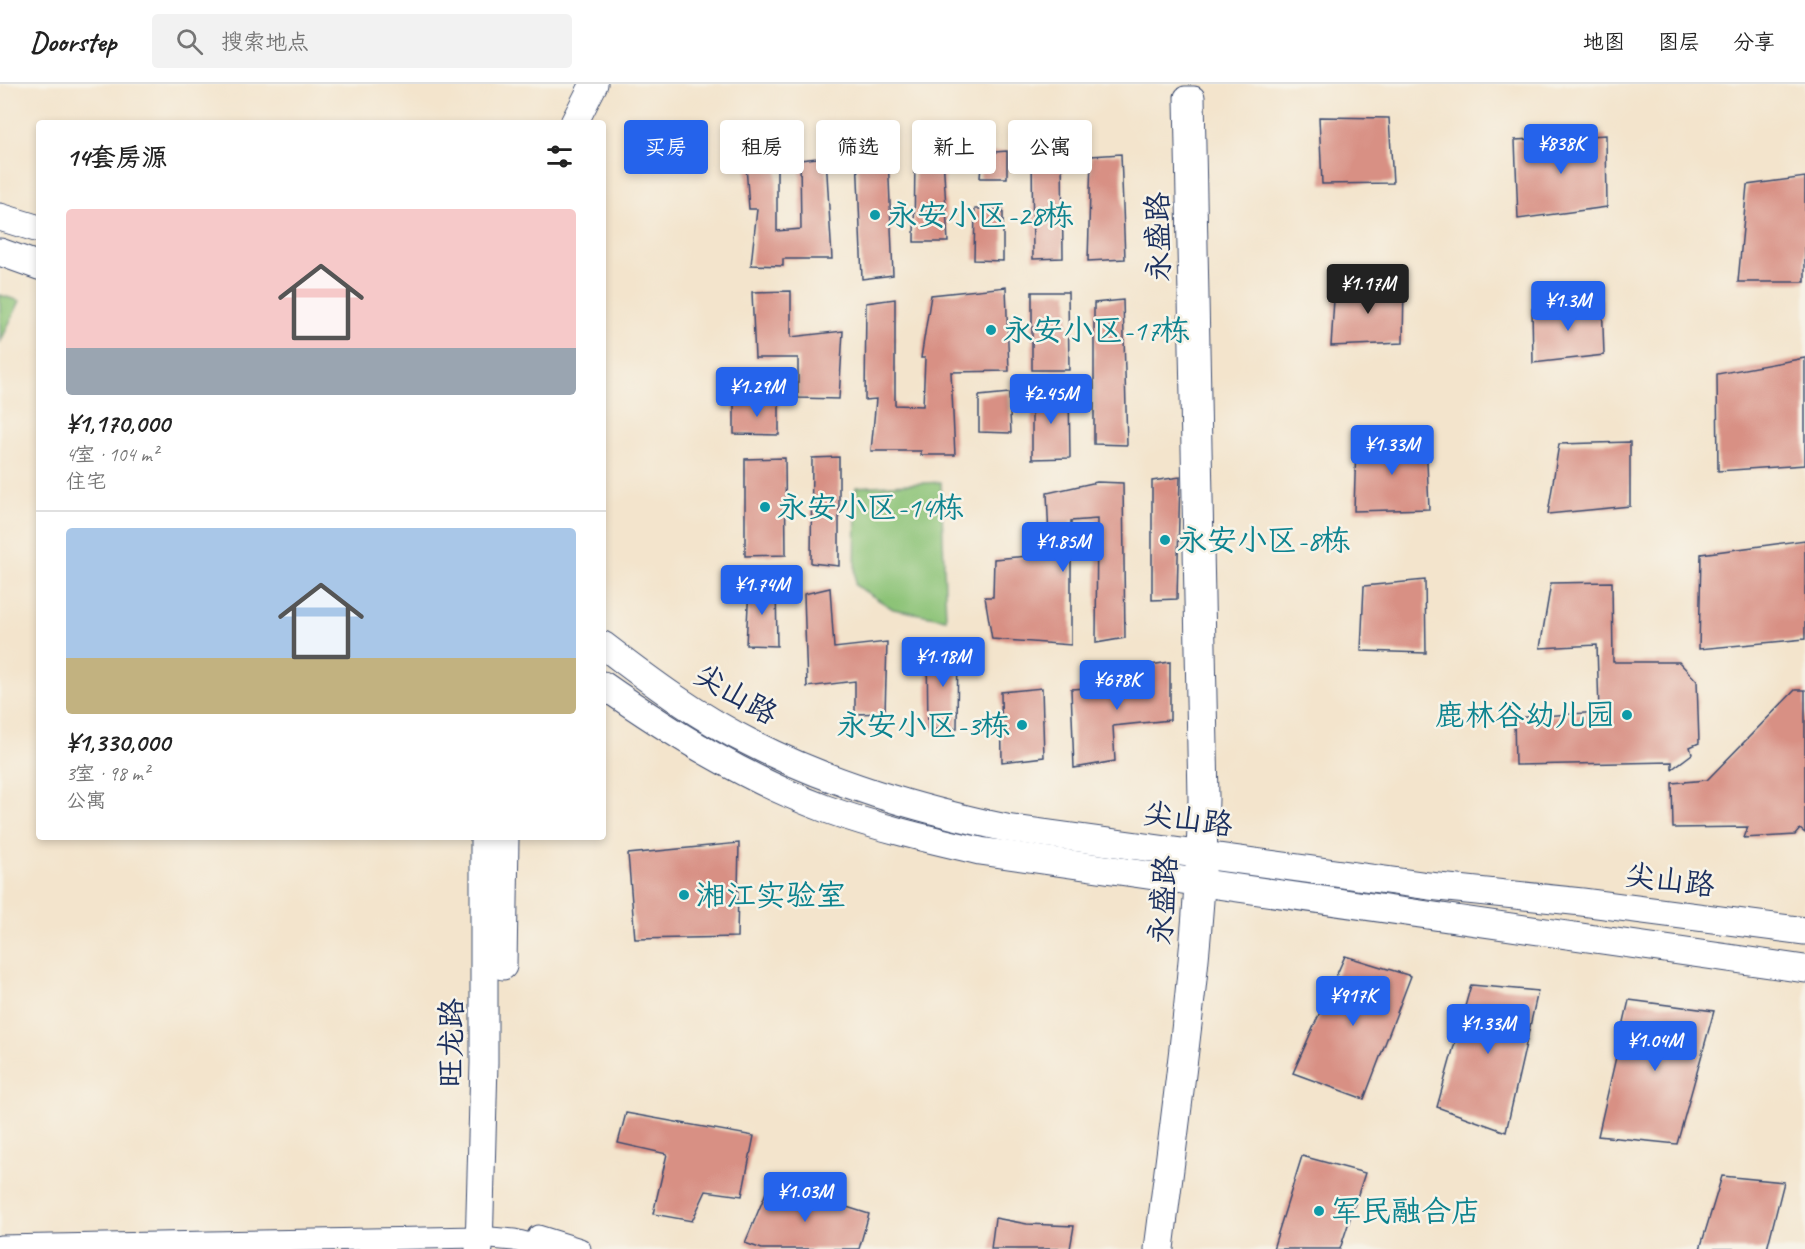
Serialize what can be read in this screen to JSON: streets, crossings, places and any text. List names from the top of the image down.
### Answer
{
  "streets": {
    "main road": ["尖山路", "旺龙路"],
    "street": ["永盛路"]
  },
  "crossings": [
    ["永盛路", "尖山路"]
  ],
  "places": [
    "永安小区-28栋",
    "永安小区-17栋",
    "永安小区-14栋",
    "永安小区-8栋",
    "鹿林谷幼儿园",
    "永安小区-3栋",
    "湘江实验室",
    "军民融合店"
  ],
  "page": {
    "header": "Doorstep",
    "search": "搜索地点",
    "nav": ["地图", "图层", "分享"],
    "chip": [
      "买房",
      "租房",
      "筛选",
      "新上",
      "公寓"
    ],
    "heading": "14套房源",
    "price": [
      "¥838K",
      "¥1.17M",
      "¥1.3M",
      "¥1.29M",
      "¥2.45M",
      "¥1.33M",
      "¥1.85M",
      "¥1.74M",
      "¥1.18M",
      "¥678K",
      "¥917K",
      "¥1.33M",
      "¥1.04M",
      "¥1.03M"
    ],
    "list": [
      {
        "name": "¥1,170,000",
        "note": "4室 · 104 m² · 住宅"
      },
      {
        "name": "¥1,330,000",
        "note": "3室 · 98 m² · 公寓"
      }
    ]
  }
}
